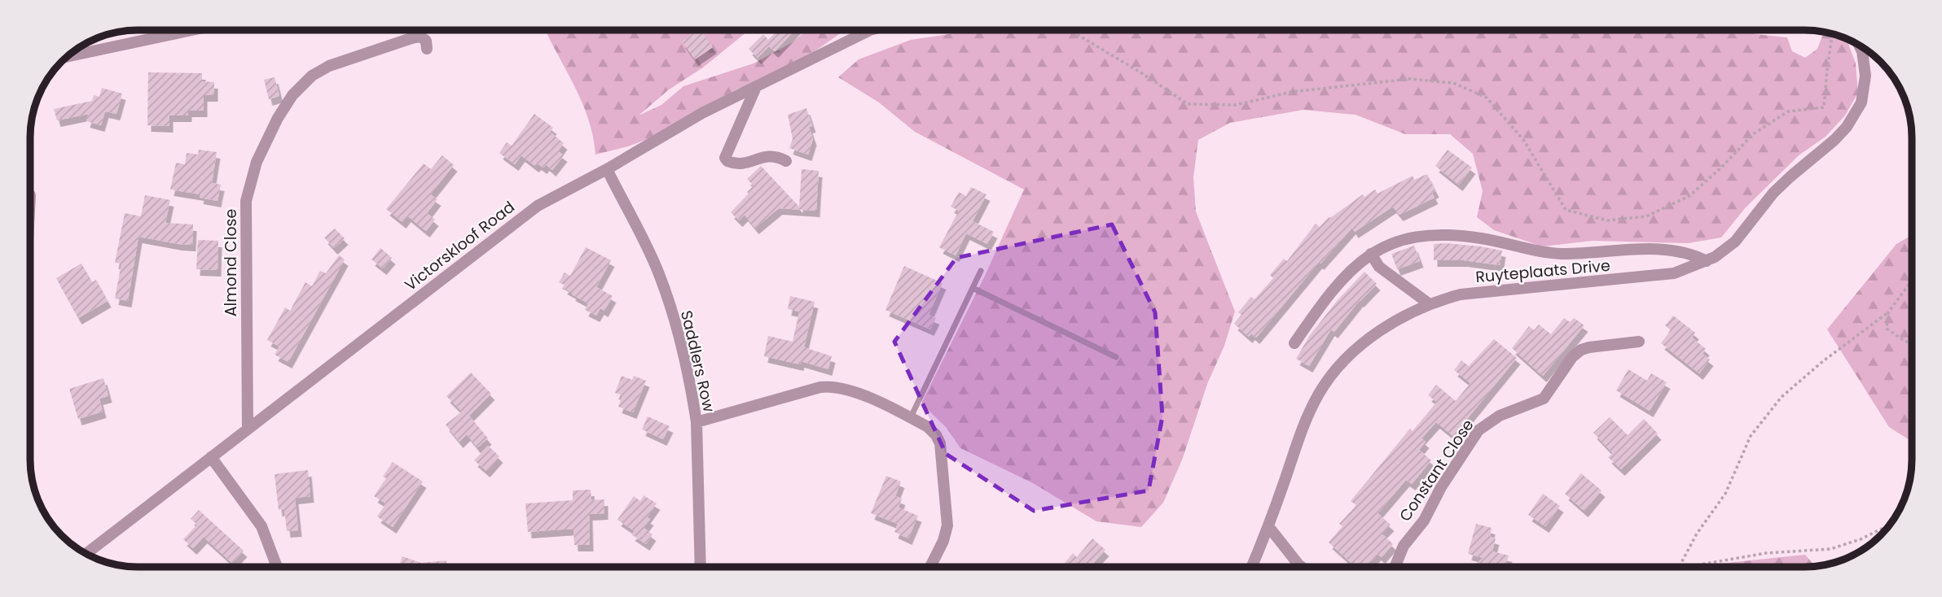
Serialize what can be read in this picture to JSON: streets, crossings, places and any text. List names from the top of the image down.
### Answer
{
  "streets": {
    "street": [
      "Victorskloof Road",
      "Almond Close",
      "Ruyteplaats Drive",
      "Saddlers Row",
      "Constant Close"
    ]
  },
  "crossings": [
    ["Victorskloof Road", "Almond Close"],
    ["Victorskloof Road", "Saddlers Row"]
  ]
}
